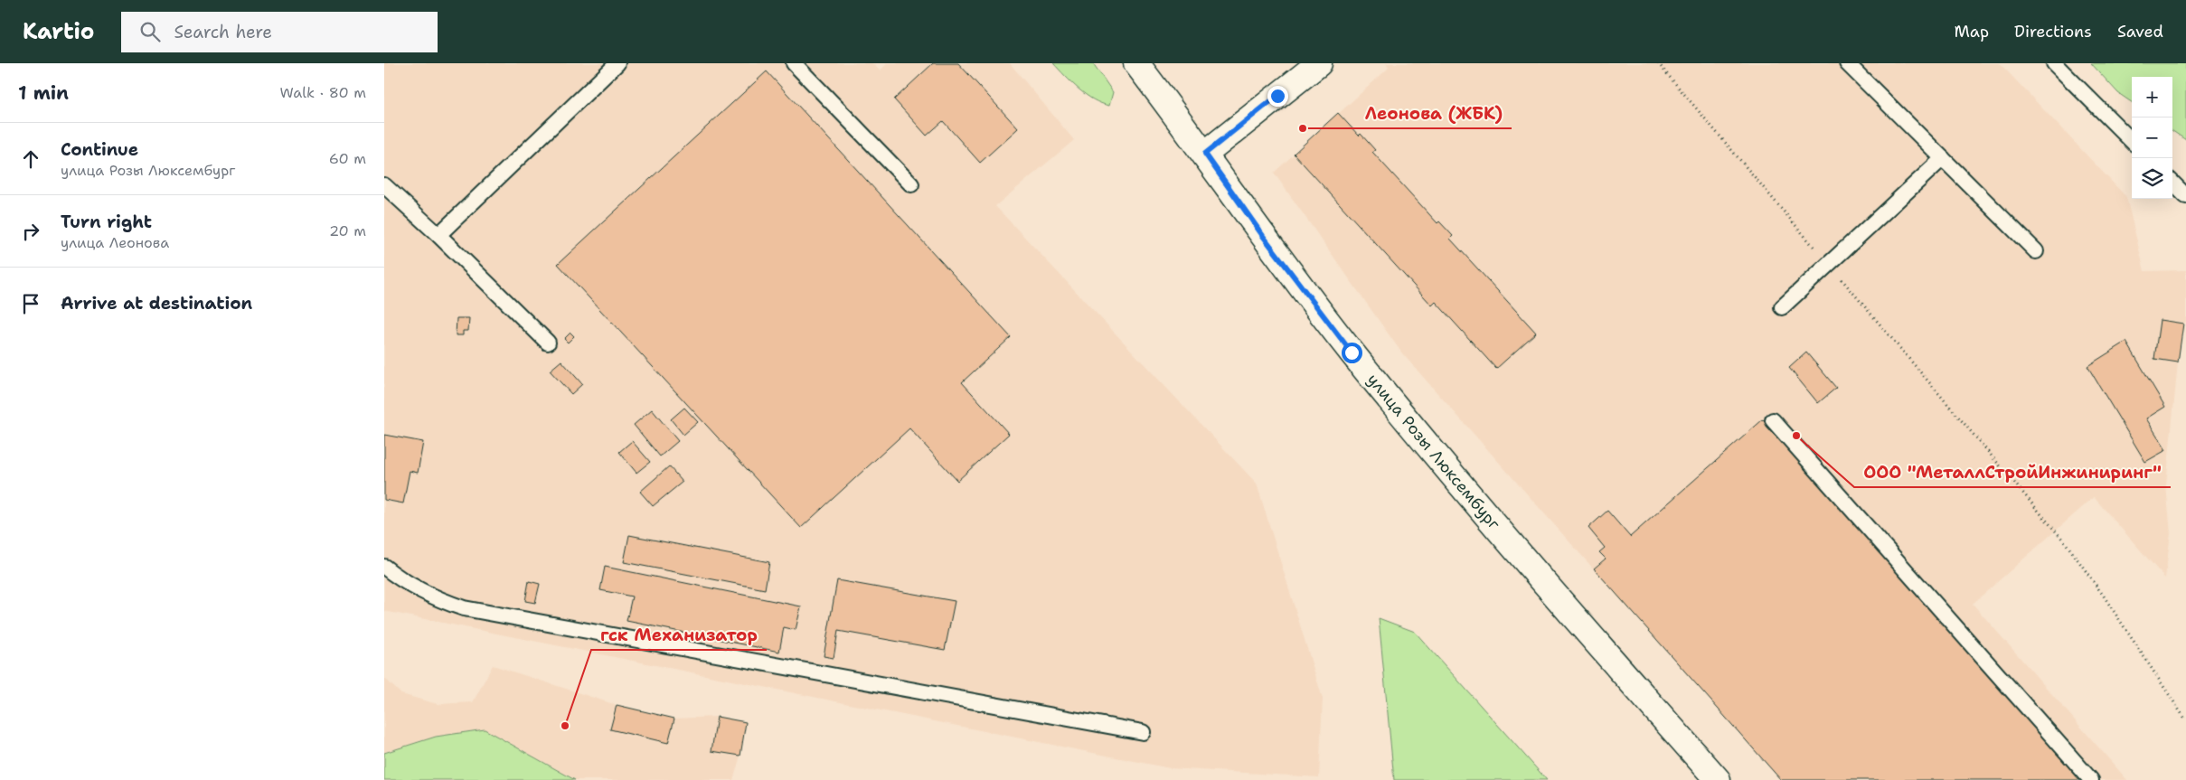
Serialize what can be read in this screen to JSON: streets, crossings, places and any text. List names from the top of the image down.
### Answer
{
  "streets": {
    "street": ["улица Розы Люксембург"]
  },
  "places": ["Леонова (ЖБК)", "ООО \"МеталлСтройИнжиниринг\"", "гск Механизатор"],
  "page": {
    "header": "Kartio",
    "search": "Search here",
    "nav": ["Map", "Directions", "Saved"],
    "heading": ["1 min", "Walk · 80 m"],
    "map_buttons": ["+", "−"],
    "list": [
      ["Continue", "улица Розы Люксембург", "60 m"],
      ["Turn right", "улица Леонова", "20 m"],
      "Arrive at destination"
    ]
  }
}
